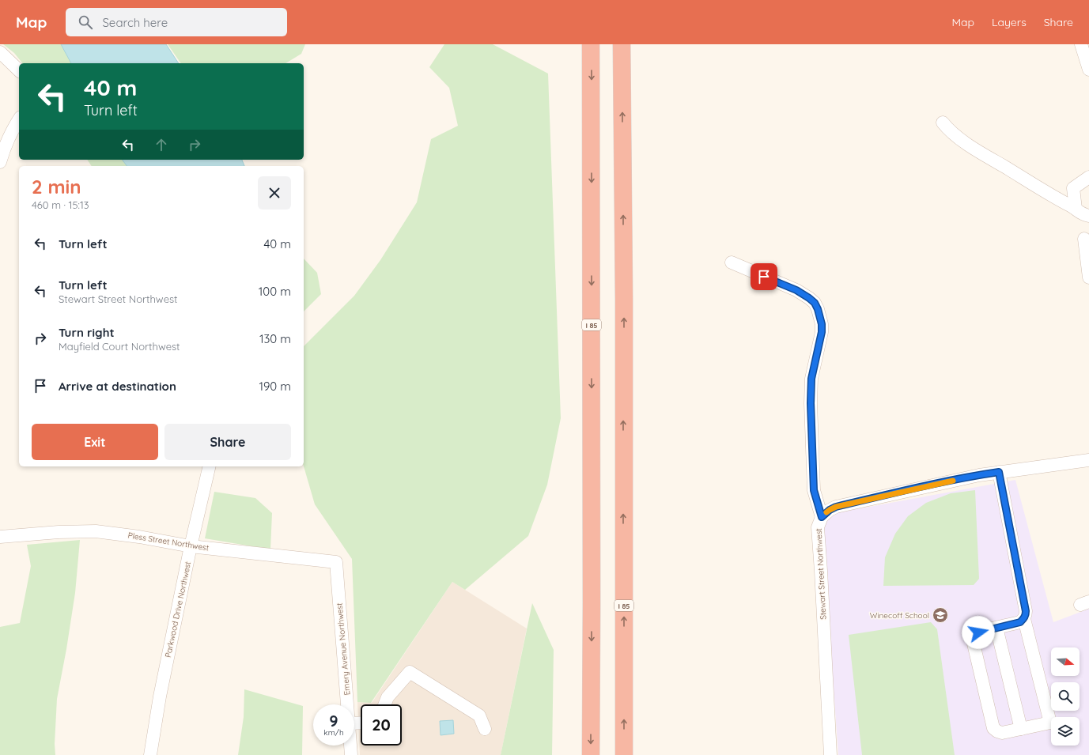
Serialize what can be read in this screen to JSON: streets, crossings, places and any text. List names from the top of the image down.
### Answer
{
  "streets": {
    "highway": ["I 85"],
    "street": [
      "Pless Street Northwest",
      "Stewart Street Northwest",
      "Parkwood Drive Northwest",
      "Emery Avenue Northwest"
    ]
  },
  "crossings": [
    ["Pless Street Northwest", "Parkwood Drive Northwest"],
    ["Pless Street Northwest", "Emery Avenue Northwest"]
  ],
  "places": {
    "school or university": ["Winecoff School"]
  },
  "north": "right",
  "page": {
    "header": "Map",
    "search": "Search here",
    "nav": ["Map", "Layers", "Share"],
    "turn": ["40 m", "Turn left"],
    "heading": ["2 min", "460 m · 15:13"],
    "list": [
      {
        "name": "Turn left",
        "value": "40 m"
      },
      {
        "name": "Turn left",
        "note": "Stewart Street Northwest",
        "value": "100 m"
      },
      {
        "name": "Turn right",
        "note": "Mayfield Court Northwest",
        "value": "130 m"
      },
      {
        "name": "Arrive at destination",
        "value": "190 m"
      }
    ],
    "buttons": ["Exit", "Share"],
    "speed": "9 km/h",
    "limit": "20"
  }
}
